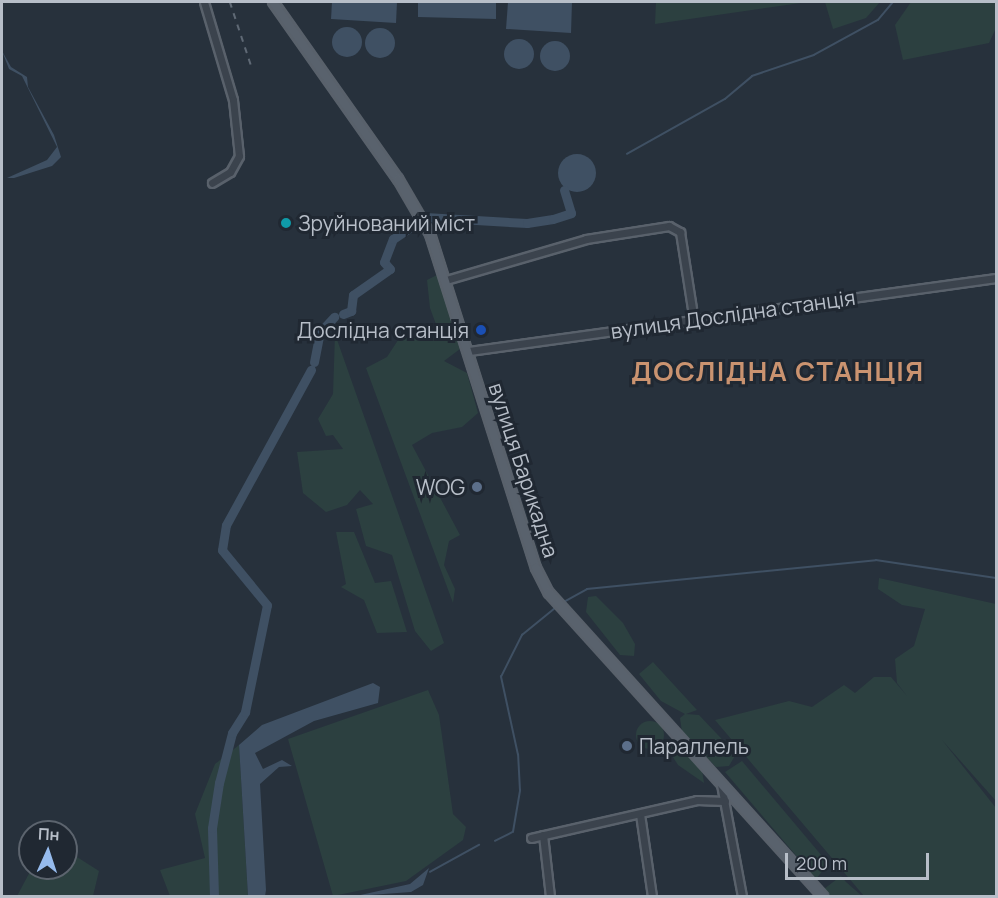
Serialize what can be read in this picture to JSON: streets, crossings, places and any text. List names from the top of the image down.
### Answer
{
  "streets": {
    "main road": ["вулиця Барикадна"],
    "street": ["вулиця Дослідна станція"]
  },
  "crossings": [
    ["вулиця Дослідна станція", "вулиця Барикадна"]
  ],
  "districts": ["ДОСЛІДНА СТАНЦІЯ"],
  "places": [
    "Зруйнований міст",
    "Дослідна станція",
    "WOG",
    "Параллель"
  ],
  "scale_bar": "200 m",
  "north": "top"
}
